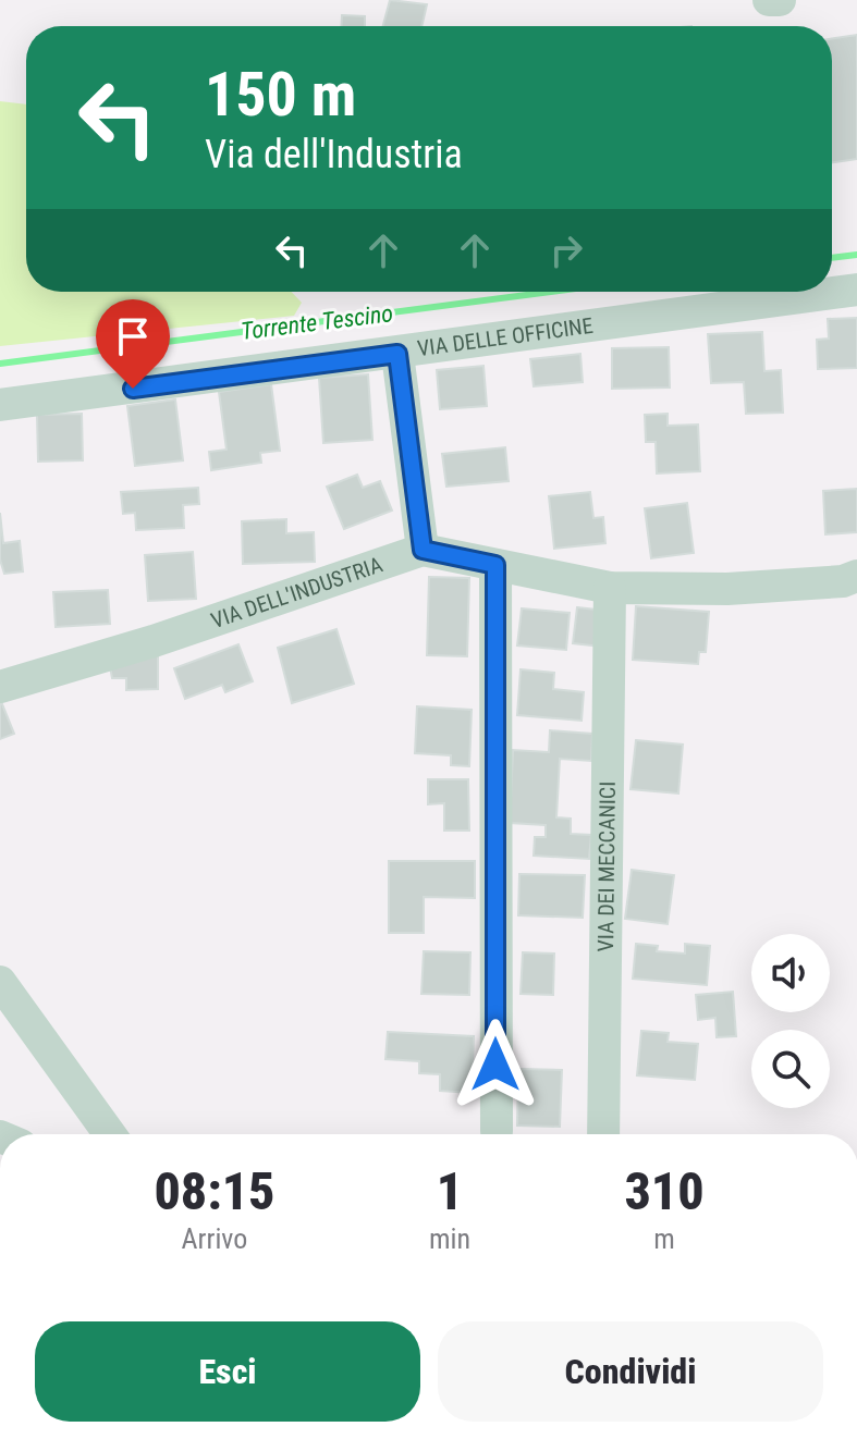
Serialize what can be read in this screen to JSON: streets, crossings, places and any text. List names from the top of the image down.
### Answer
{
  "streets": {
    "street": ["VIA DELLE OFFICINE", "VIA DELL'INDUSTRIA", "VIA DEI MECCANICI"]
  },
  "water": ["Torrente Tescino"],
  "page": {
    "turn": ["150 m", "Via dell'Industria"],
    "eta": [
      "08:15",
      "Arrivo",
      "1",
      "min",
      "310",
      "m"
    ],
    "buttons": ["Esci", "Condividi"]
  }
}
